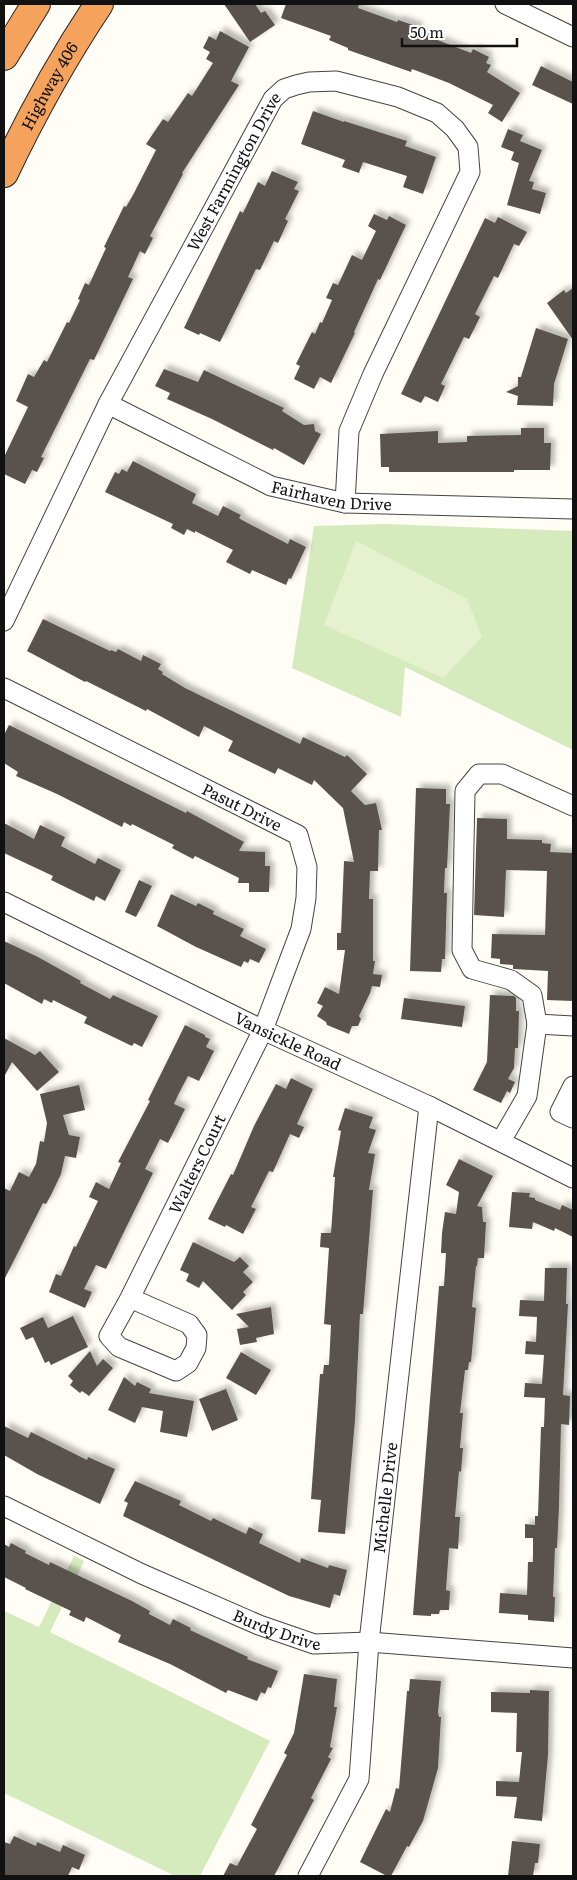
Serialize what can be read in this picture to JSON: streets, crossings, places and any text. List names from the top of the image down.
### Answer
{
  "streets": {
    "highway": ["Highway 406"],
    "street": [
      "West Farmington Drive",
      "Fairhaven Drive",
      "Pasut Drive",
      "Vansickle Road",
      "Walters Court",
      "Michelle Drive",
      "Burdy Drive"
    ]
  },
  "crossings": [
    ["West Farmington Drive", "Fairhaven Drive"],
    ["Pasut Drive", "Vansickle Road"],
    ["Pasut Drive", "Walters Court"],
    ["Vansickle Road", "Walters Court"],
    ["Vansickle Road", "Michelle Drive"],
    ["Michelle Drive", "Burdy Drive"]
  ],
  "scale_bar": "50 m"
}
